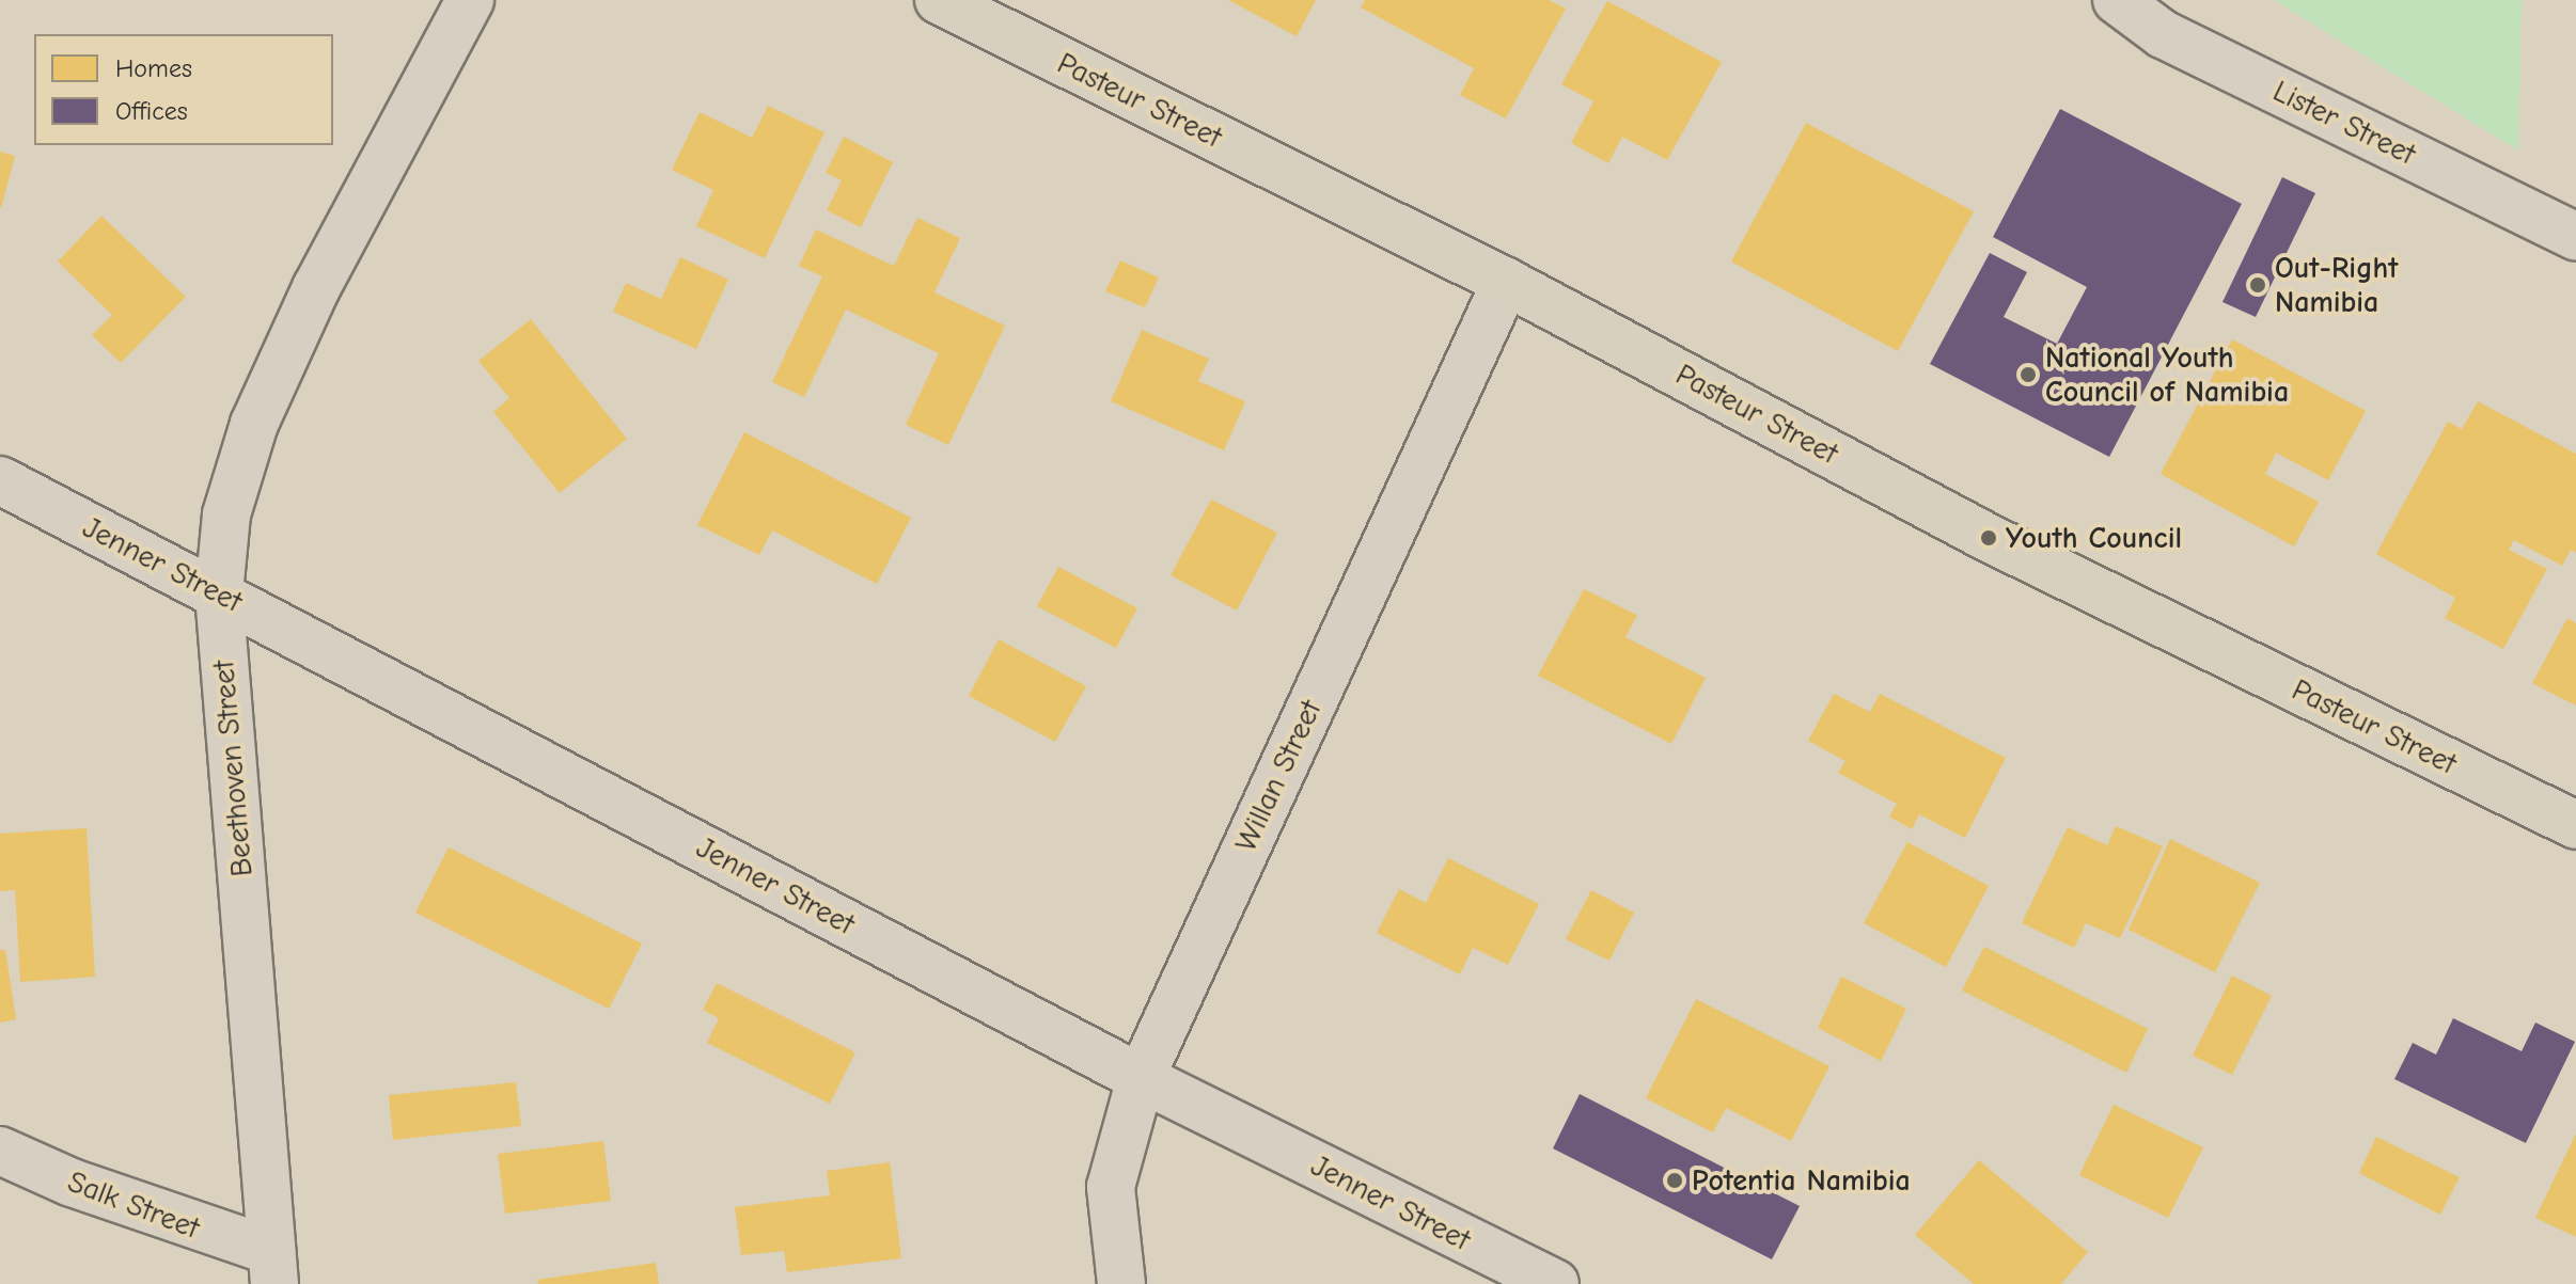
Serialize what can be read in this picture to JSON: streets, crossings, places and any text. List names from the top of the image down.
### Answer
{
  "streets": {
    "main road": ["Pasteur Street"],
    "street": [
      "Lister Street",
      "Jenner Street",
      "Beethoven Street",
      "Willan Street",
      "Salk Street"
    ]
  },
  "crossings": [
    ["Pasteur Street", "Willan Street"],
    ["Jenner Street", "Beethoven Street"],
    ["Jenner Street", "Willan Street"],
    ["Beethoven Street", "Salk Street"]
  ],
  "places": [
    "Out-Right Namibia",
    "National Youth Council of Namibia",
    "Youth Council",
    "Potentia Namibia"
  ],
  "legend": ["Homes", "Offices"]
}
